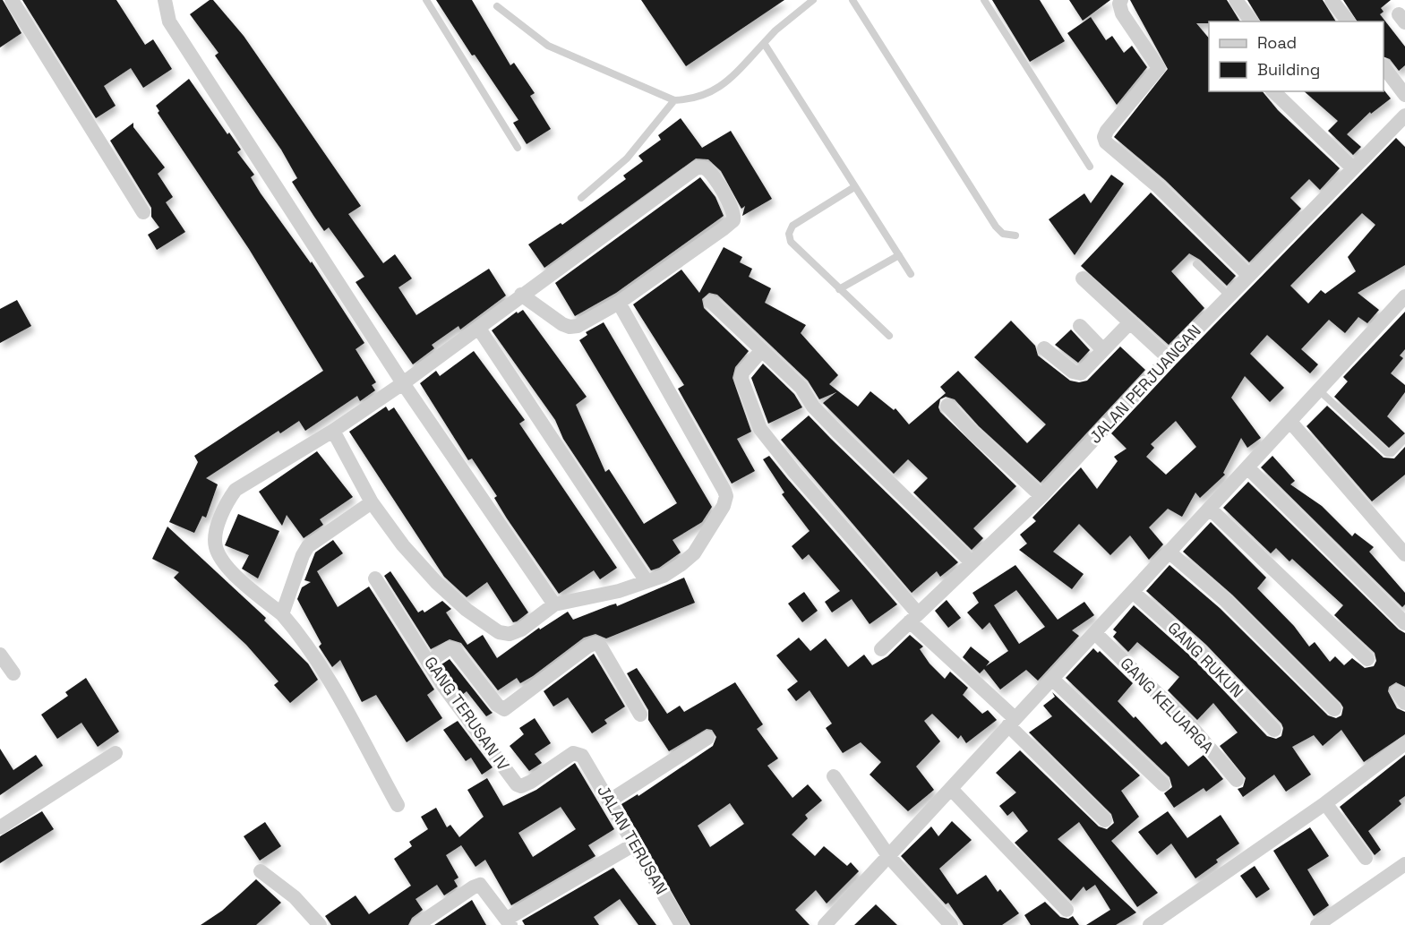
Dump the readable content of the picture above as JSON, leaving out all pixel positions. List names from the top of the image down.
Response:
{
  "streets": {
    "street": [
      "JALAN PERJUANGAN",
      "GANG RUKUN",
      "GANG KELUARGA",
      "GANG TERUSAN IV",
      "JALAN TERUSAN"
    ]
  },
  "crossings": [
    ["GANG TERUSAN IV", "JALAN TERUSAN"]
  ],
  "legend": ["Road", "Building"]
}
